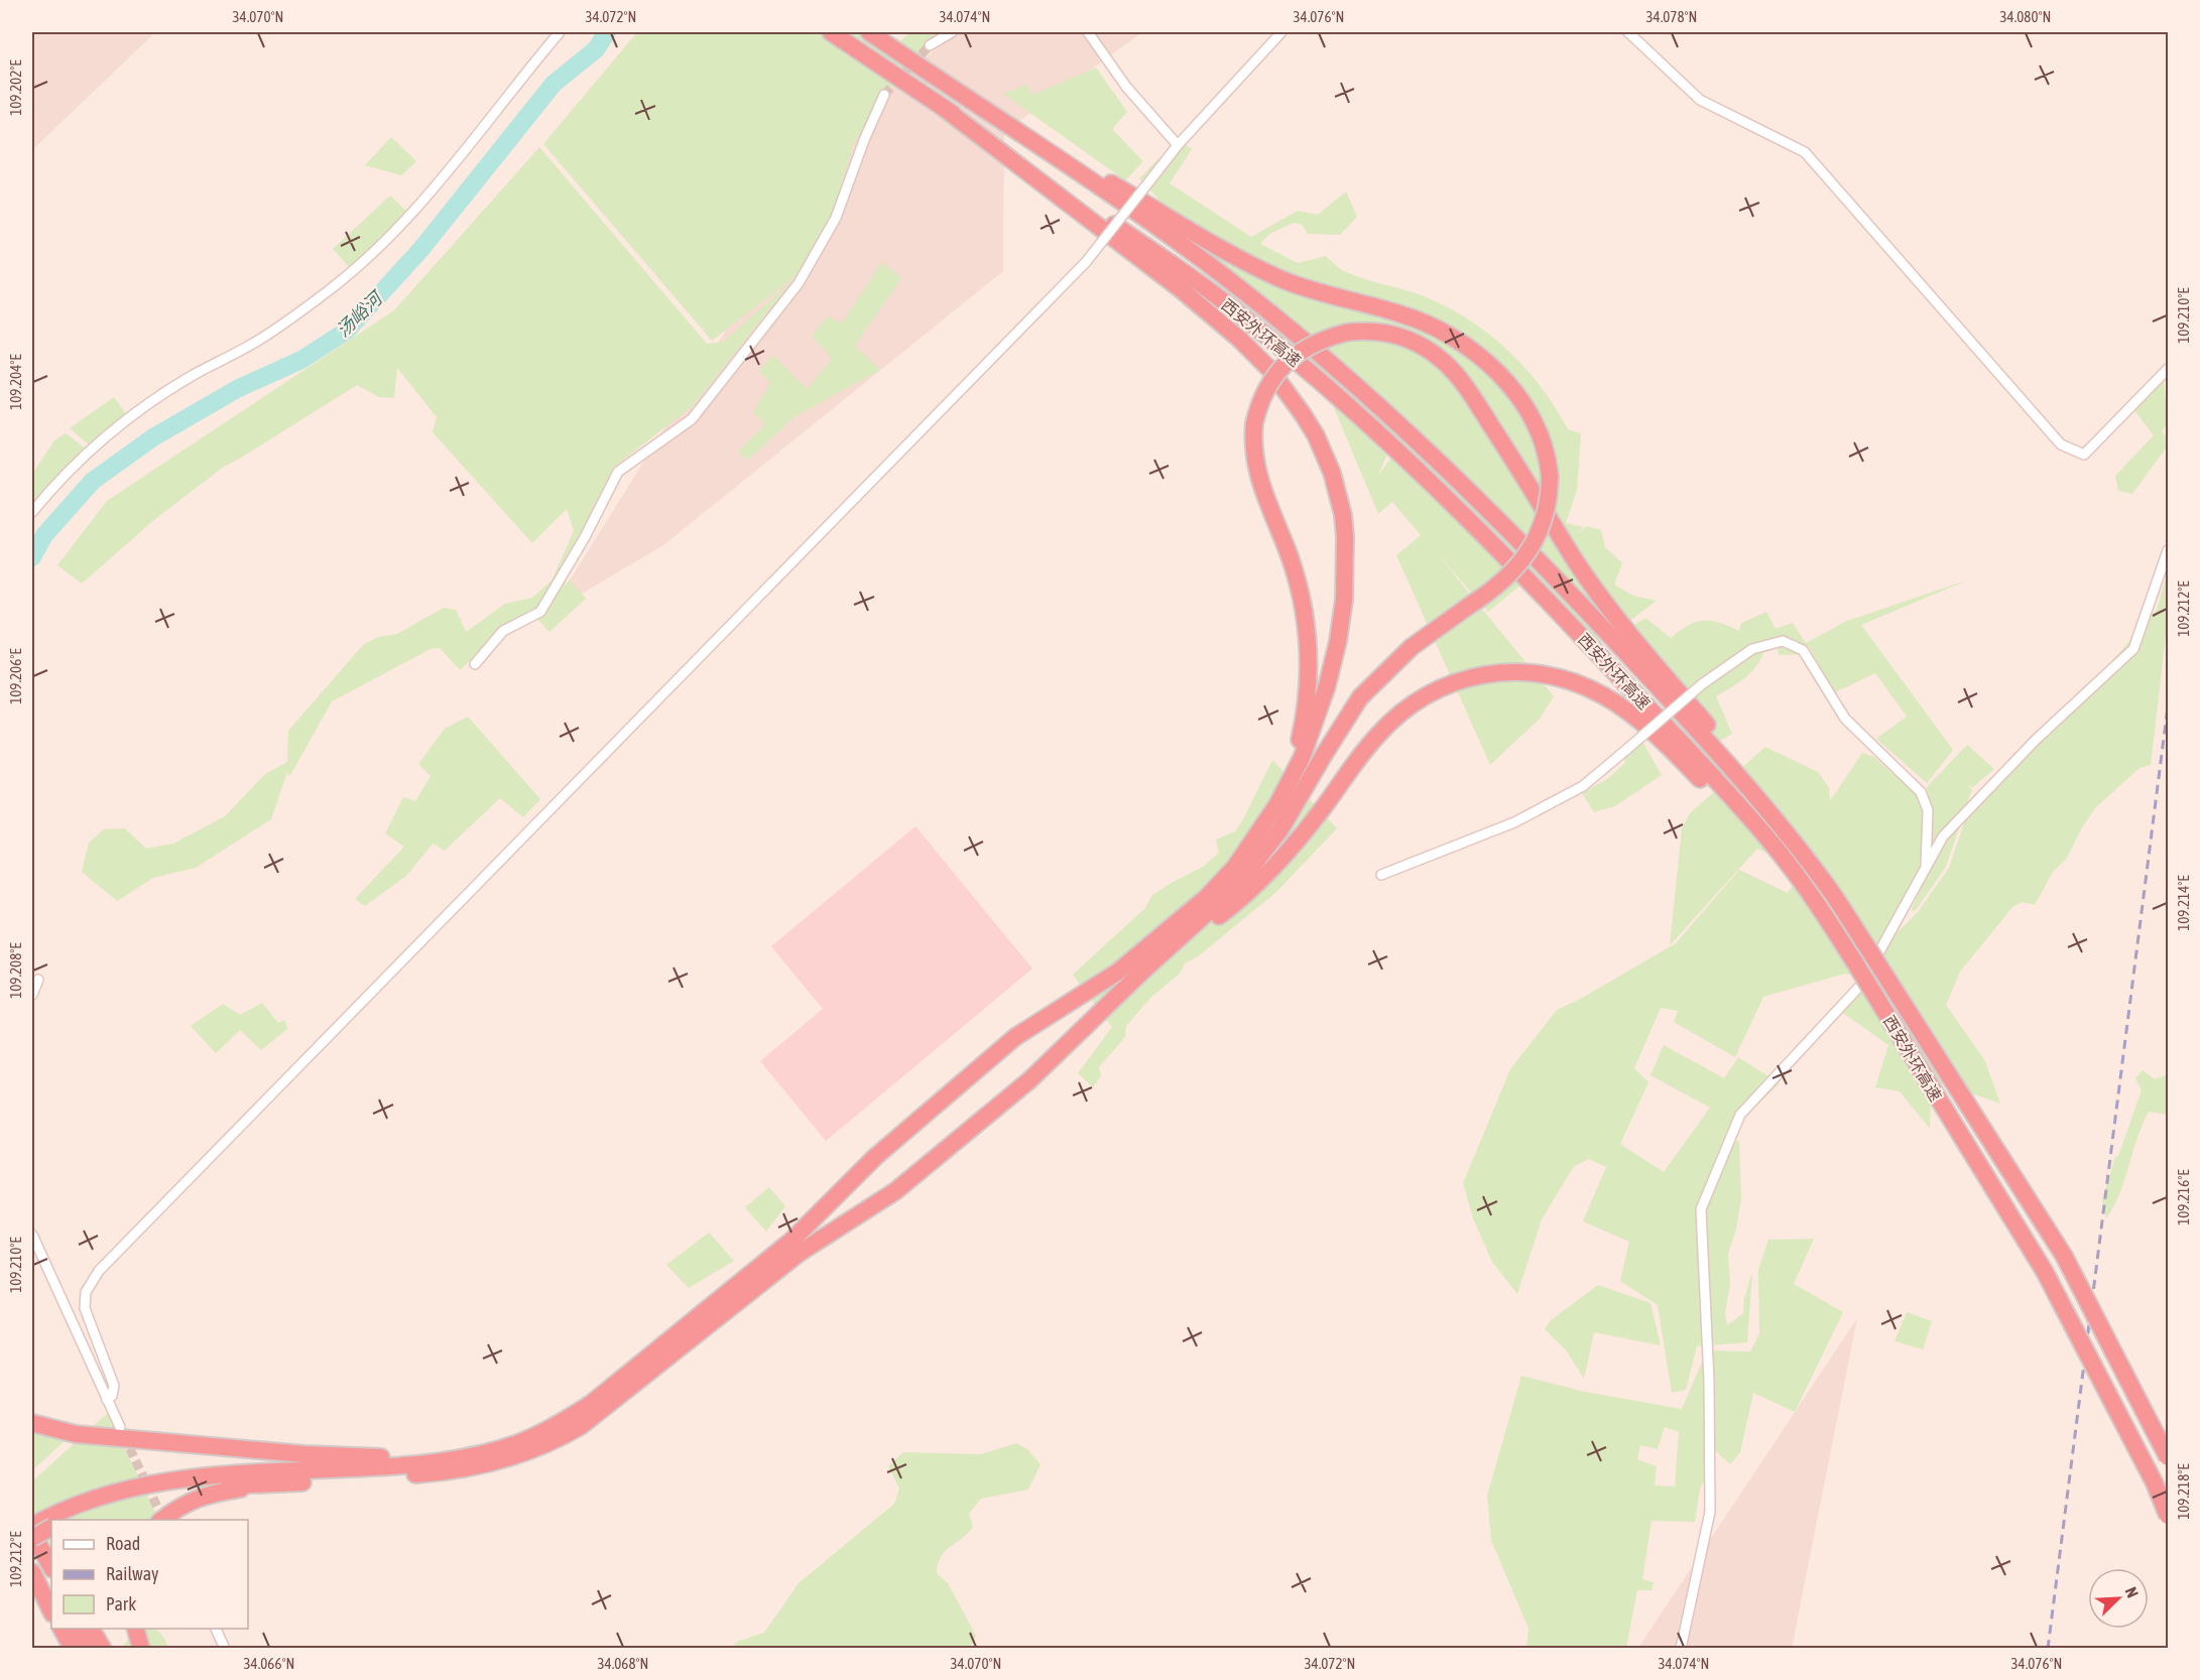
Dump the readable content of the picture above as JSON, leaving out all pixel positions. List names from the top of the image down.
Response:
{
  "streets": {
    "highway": ["西安外环高速"]
  },
  "water": ["汤峪河"],
  "legend": ["Road", "Railway", "Park"],
  "north": "top right",
  "coordinates": [
    "34.070°N",
    "34.072°N",
    "34.074°N",
    "34.076°N",
    "34.078°N",
    "34.080°N",
    "109.202°E",
    "109.210°E",
    "109.204°E",
    "109.212°E",
    "109.206°E",
    "109.214°E",
    "109.208°E",
    "109.216°E",
    "109.218°E",
    "34.066°N",
    "34.068°N"
  ]
}
